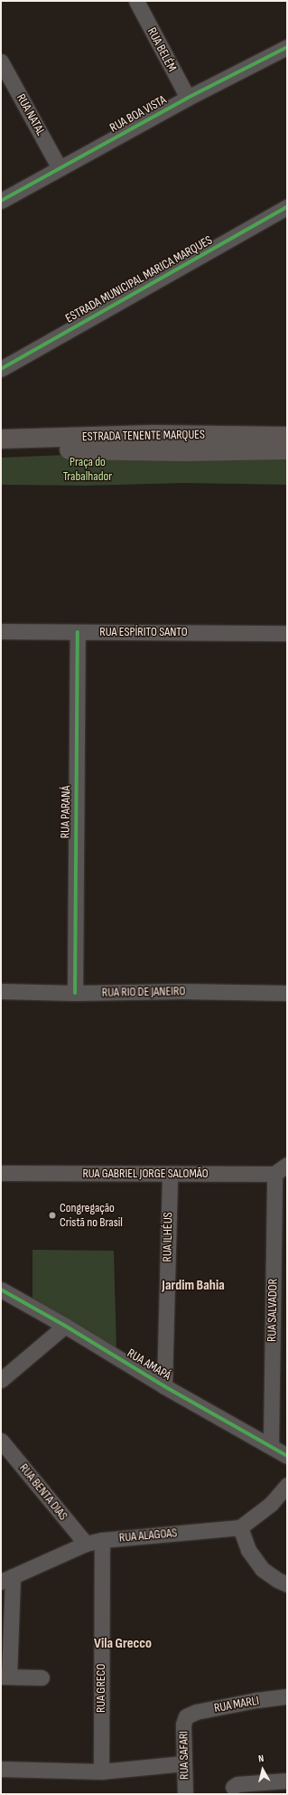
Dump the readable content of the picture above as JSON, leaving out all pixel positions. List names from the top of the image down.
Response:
{
  "streets": {
    "main road": ["ESTRADA TENENTE MARQUES"],
    "street": [
      "RUA BELÉM",
      "RUA BOA VISTA",
      "RUA NATAL",
      "ESTRADA MUNICIPAL MARICA MARQUES",
      "RUA ESPÍRITO SANTO",
      "RUA PARANÁ",
      "RUA RIO DE JANEIRO",
      "RUA GABRIEL JORGE SALOMÃO",
      "RUA ILHÉUS",
      "RUA SALVADOR",
      "RUA AMAPÁ",
      "RUA BENTA DIAS",
      "RUA ALAGOAS",
      "RUA GRECO",
      "RUA MARLI",
      "RUA SAFARI"
    ]
  },
  "crossings": [
    ["RUA BELÉM", "RUA BOA VISTA"],
    ["RUA BOA VISTA", "RUA NATAL"],
    ["RUA ESPÍRITO SANTO", "RUA PARANÁ"],
    ["RUA PARANÁ", "RUA RIO DE JANEIRO"],
    ["RUA GABRIEL JORGE SALOMÃO", "RUA ILHÉUS"],
    ["RUA GABRIEL JORGE SALOMÃO", "RUA SALVADOR"],
    ["RUA ILHÉUS", "RUA AMAPÁ"],
    ["RUA SALVADOR", "RUA AMAPÁ"],
    ["RUA BENTA DIAS", "RUA ALAGOAS"],
    ["RUA ALAGOAS", "RUA GRECO"],
    ["RUA MARLI", "RUA SAFARI"]
  ],
  "districts": ["Jardim Bahia", "Vila Grecco"],
  "parks": ["Praça do Trabalhador"],
  "places": ["Congregação Cristã no Brasil"],
  "north": "top"
}
